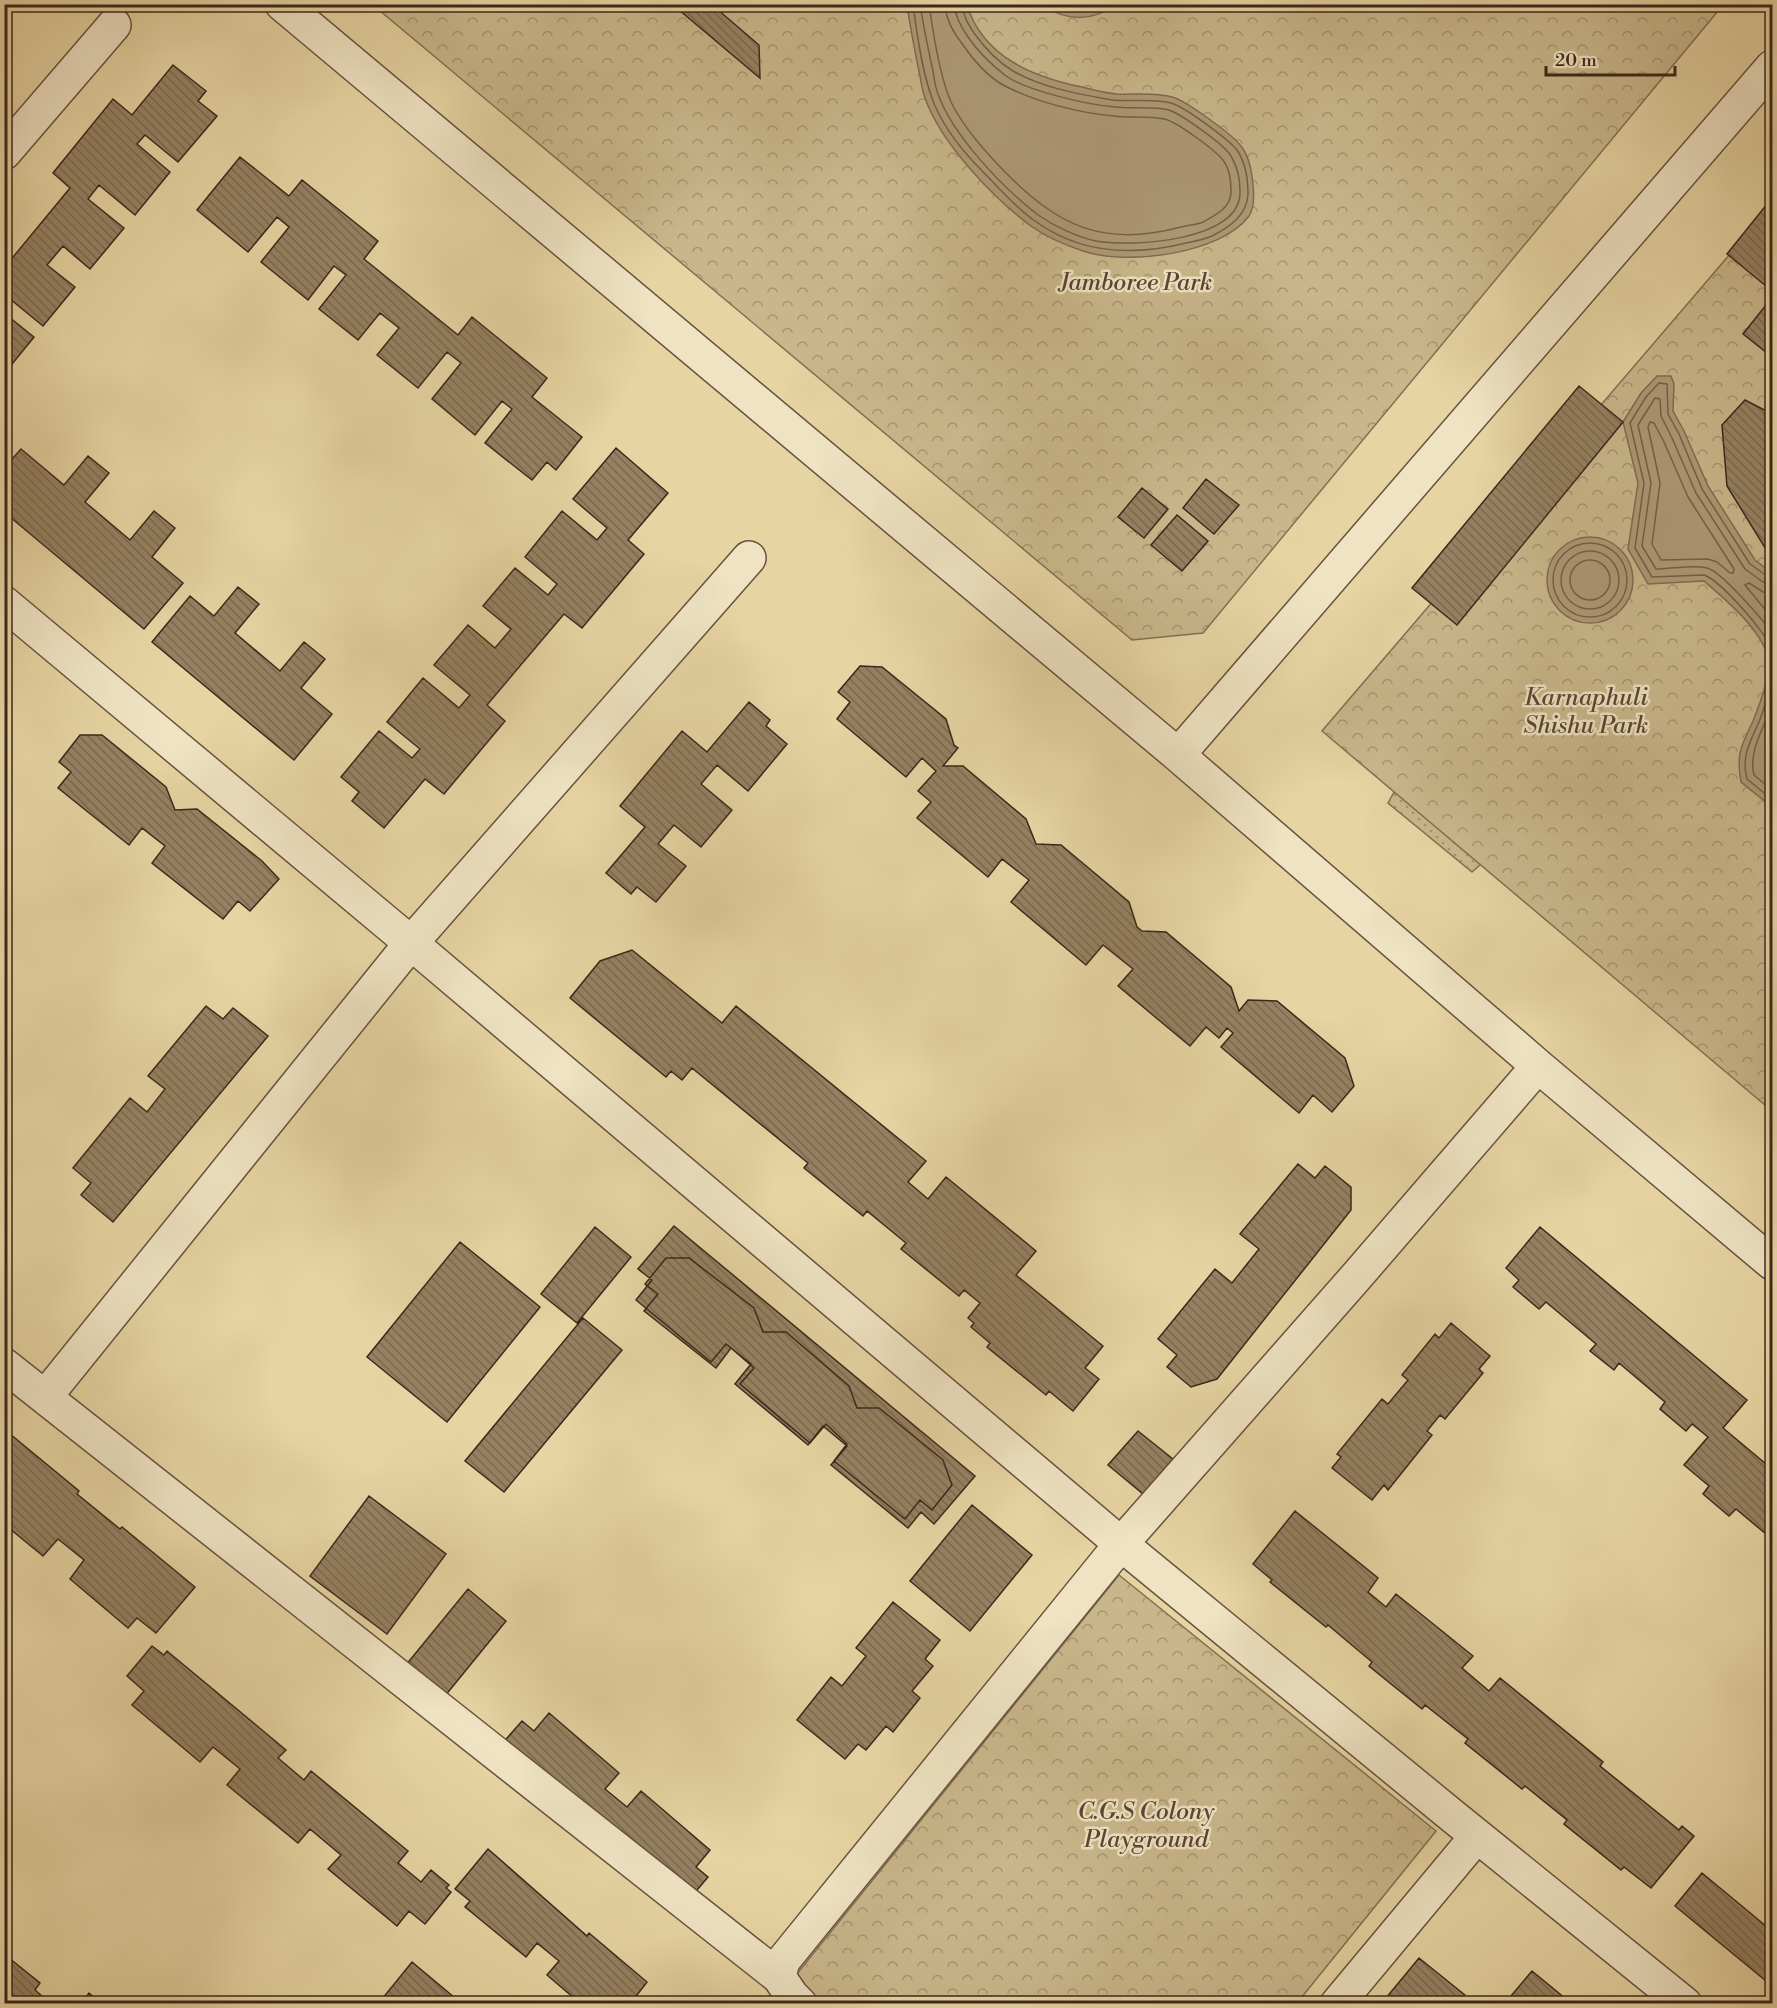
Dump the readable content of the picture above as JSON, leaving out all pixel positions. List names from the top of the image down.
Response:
{
  "parks": ["Jamboree Park", "Karnaphuli Shishu Park", "C.G.S Colony Playground"],
  "scale_bar": "20 m"
}
